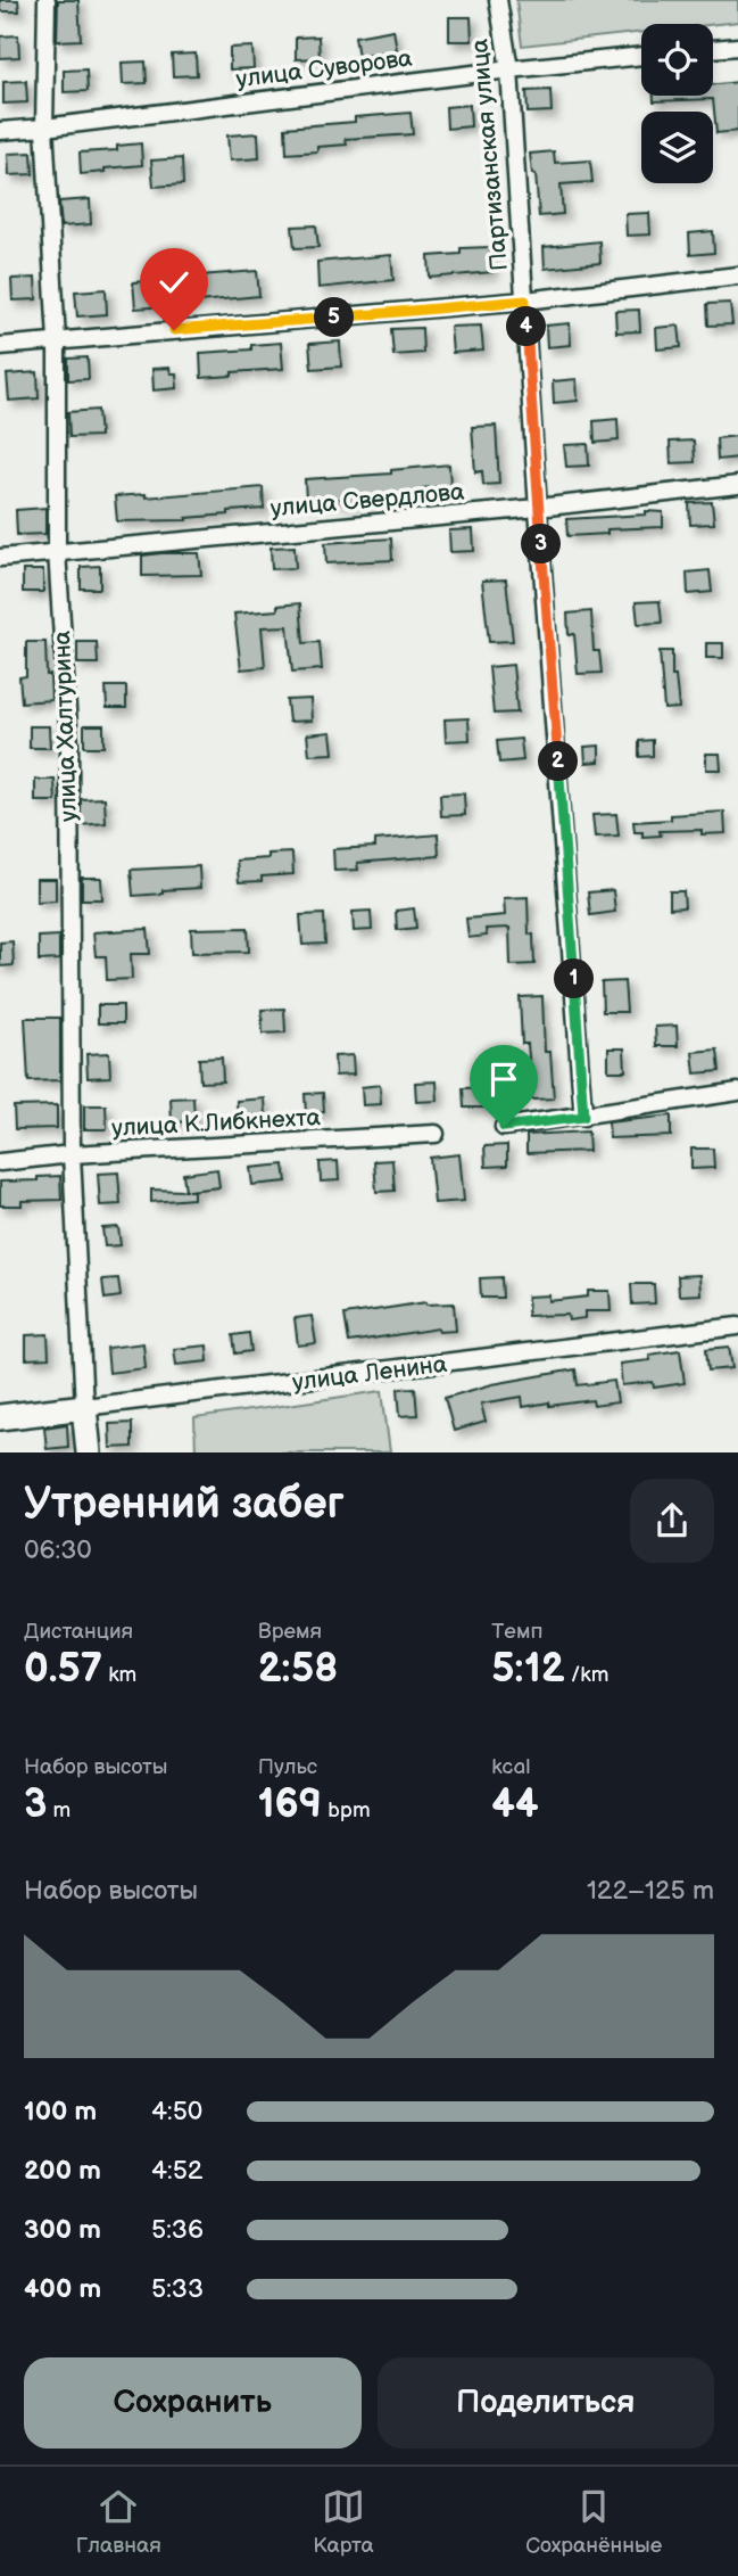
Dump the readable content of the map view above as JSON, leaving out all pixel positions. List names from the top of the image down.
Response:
{
  "streets": {
    "main road": ["улица Халтурина", "улица Ленина"],
    "street": [
      "улица Суворова",
      "Партизанская улица",
      "улица Свердлова",
      "улица К.Либкнехта"
    ]
  },
  "crossings": [
    ["улица Суворова", "Партизанская улица"],
    ["улица Суворова", "улица Халтурина"],
    ["Партизанская улица", "улица Свердлова"],
    ["улица Свердлова", "улица Халтурина"],
    ["улица Халтурина", "улица К.Либкнехта"],
    ["улица Халтурина", "улица Ленина"]
  ],
  "page": {
    "pins": [
      "5",
      "4",
      "3",
      "2",
      "1"
    ],
    "heading": ["Утренний забег", "06:30"],
    "stats": [
      ["Дистанция", "0.57 km"],
      ["Время", "2:58"],
      ["Темп", "5:12 /km"],
      ["Набор высоты", "3 m"],
      ["Пульс", "169 bpm"],
      ["kcal", "44"]
    ],
    "chart": ["Набор высоты", "122–125 m"],
    "list": [
      {
        "name": "100 m",
        "note": "4:50"
      },
      {
        "name": "200 m",
        "note": "4:52"
      },
      {
        "name": "300 m",
        "note": "5:36"
      },
      {
        "name": "400 m",
        "note": "5:33"
      }
    ],
    "buttons": ["Сохранить", "Поделиться"],
    "tabs": ["Главная", "Карта", "Сохранённые"]
  }
}
